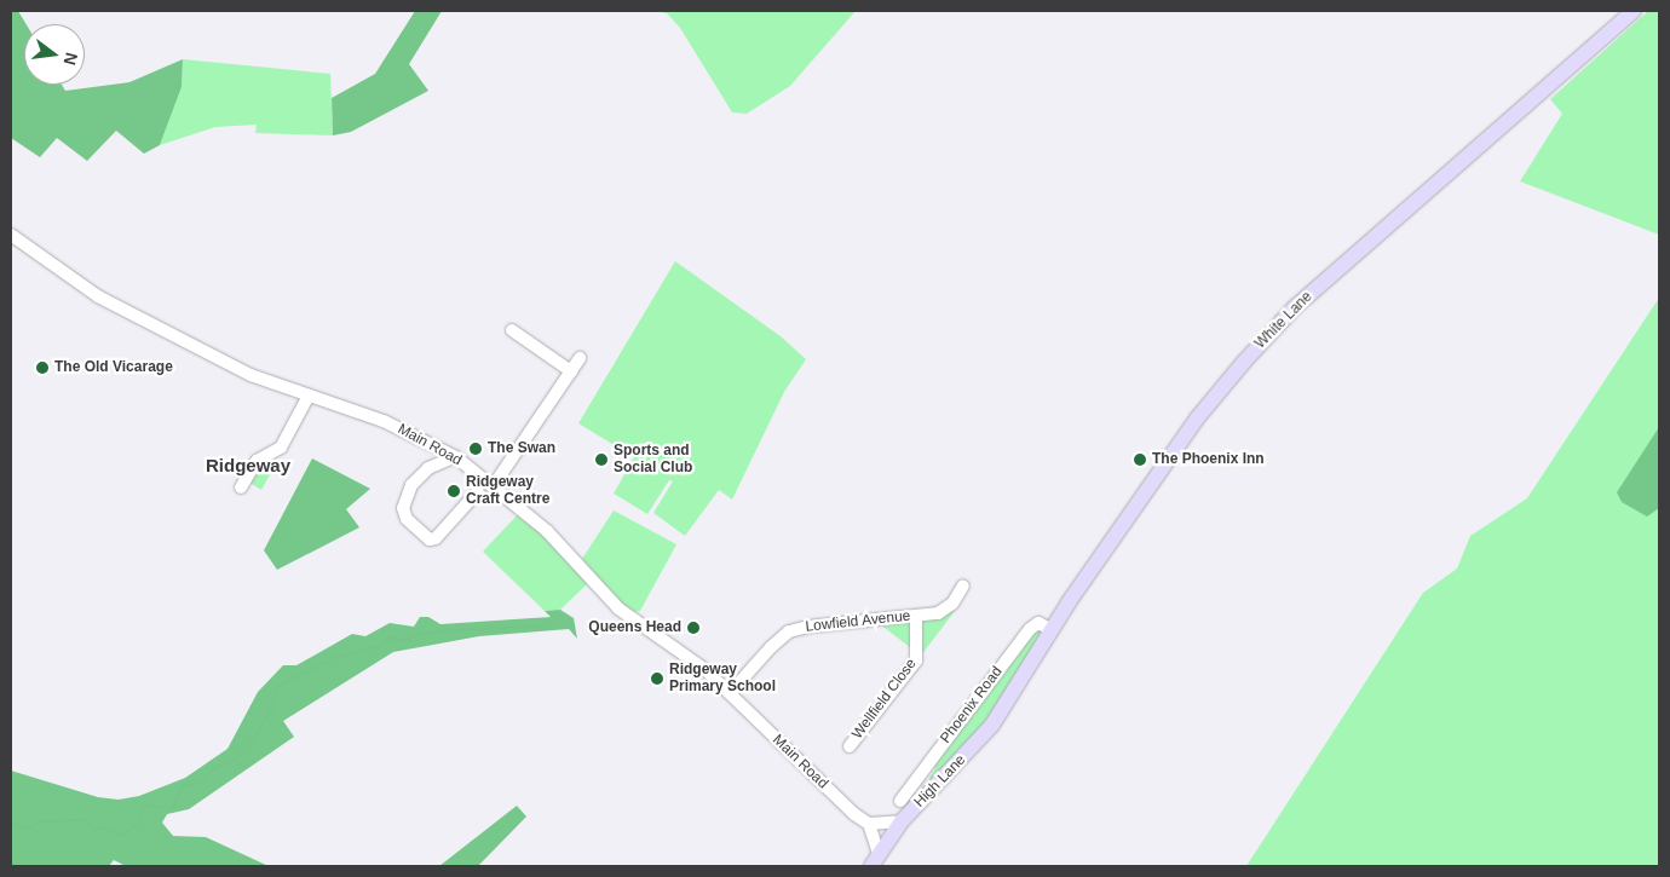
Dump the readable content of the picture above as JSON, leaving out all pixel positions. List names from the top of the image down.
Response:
{
  "streets": {
    "main road": ["White Lane", "High Lane"],
    "street": [
      "Main Road",
      "Lowfield Avenue",
      "Wellfield Close",
      "Phoenix Road"
    ]
  },
  "crossings": [
    ["White Lane", "Phoenix Road"],
    ["White Lane", "High Lane"],
    ["Main Road", "Lowfield Avenue"],
    ["Lowfield Avenue", "Wellfield Close"]
  ],
  "districts": ["Ridgeway"],
  "places": [
    "The Old Vicarage",
    "The Swan",
    "Sports and Social Club",
    "The Phoenix Inn",
    "Ridgeway Craft Centre",
    "Queens Head",
    "Ridgeway Primary School"
  ],
  "north": "right"
}
